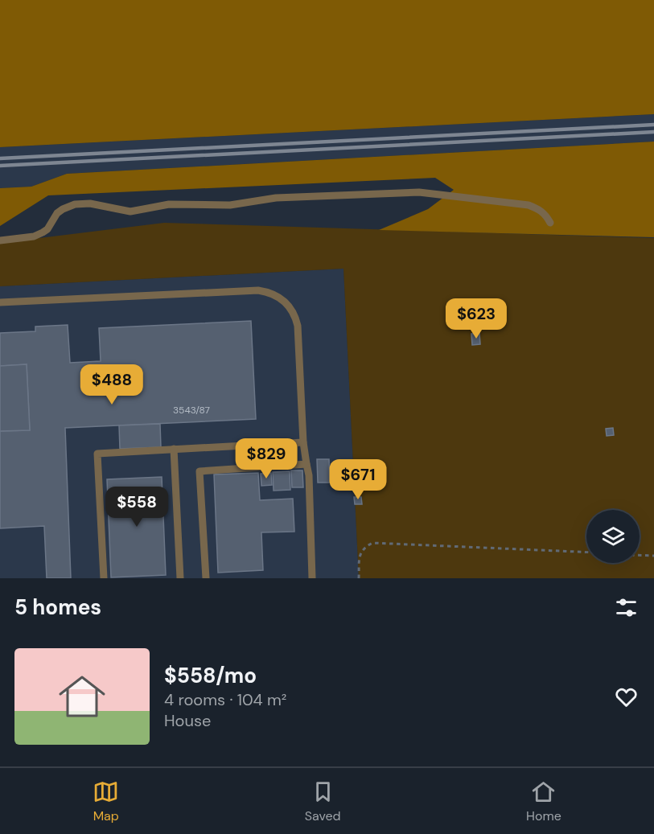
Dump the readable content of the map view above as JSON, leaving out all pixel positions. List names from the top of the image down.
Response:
{
  "house_numbers": ["3543/87"],
  "page": {
    "price": [
      "$623",
      "$488",
      "$829",
      "$671",
      "$558"
    ],
    "heading": "5 homes",
    "list": [
      {
        "name": "$558/mo",
        "note": "4 rooms · 104 m² · House"
      }
    ],
    "tabs": ["Map", "Saved", "Home"]
  }
}
